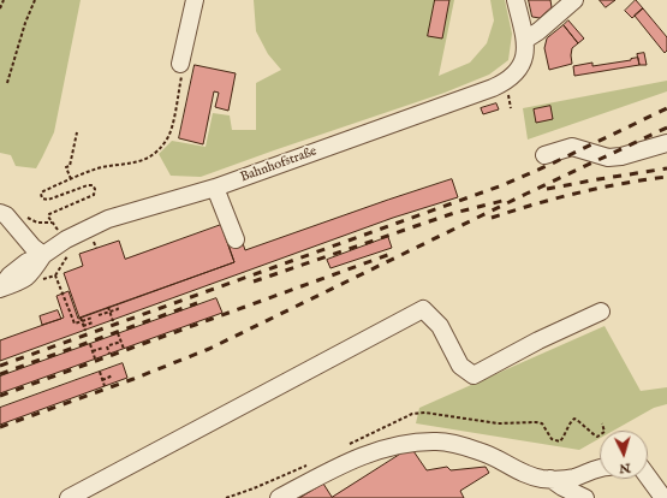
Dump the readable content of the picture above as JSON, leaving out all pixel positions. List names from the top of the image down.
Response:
{
  "streets": {
    "street": ["Bahnhofstraße"]
  },
  "north": "bottom"
}
